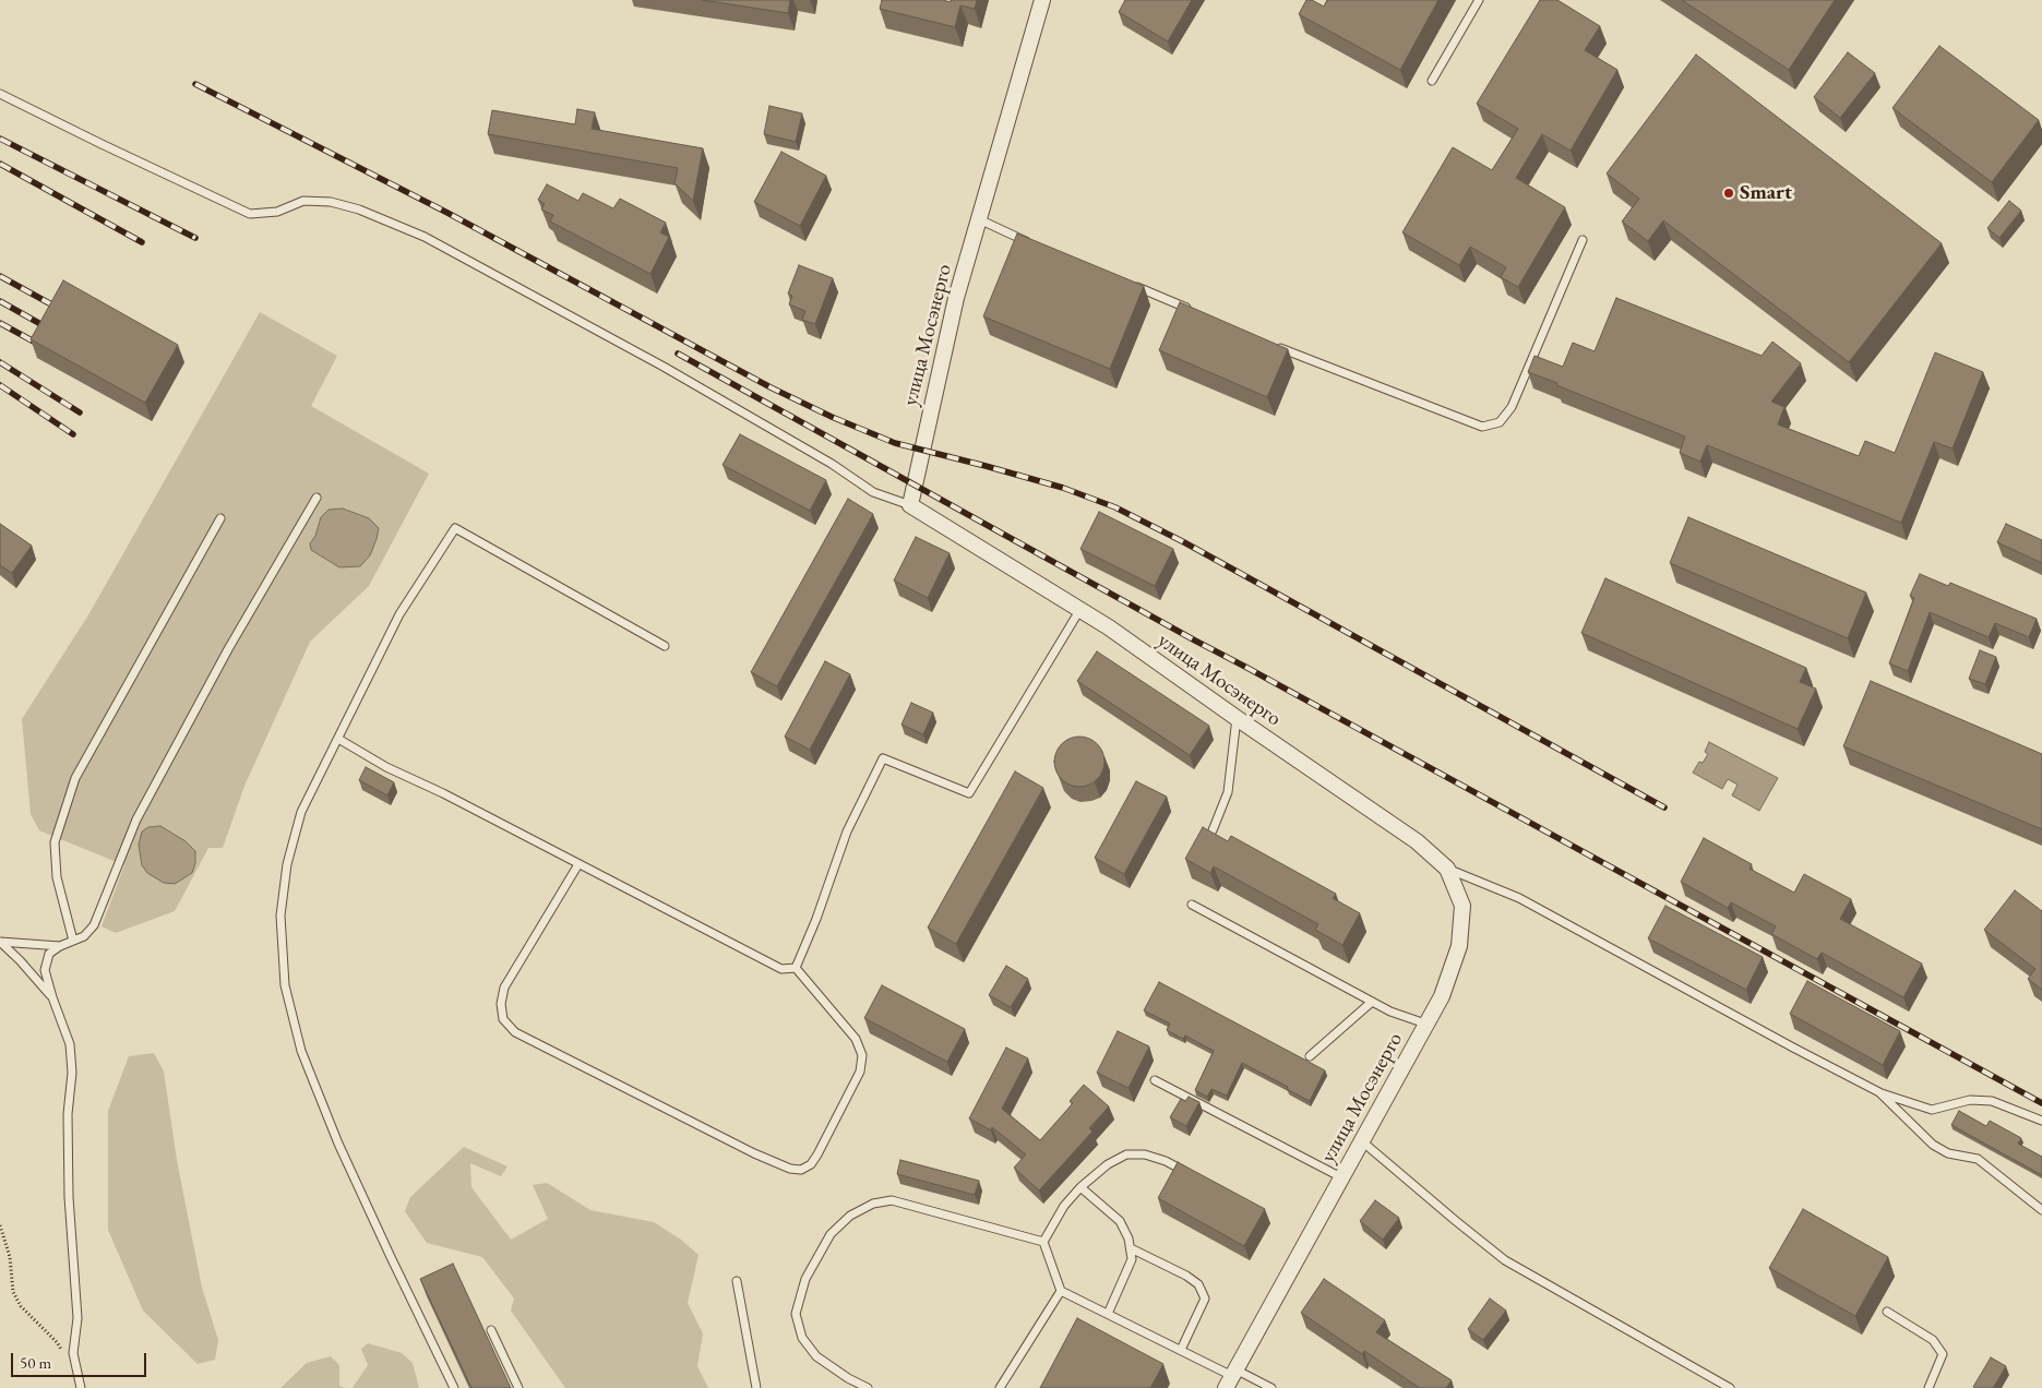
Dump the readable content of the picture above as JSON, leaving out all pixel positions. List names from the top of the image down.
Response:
{
  "streets": {
    "street": ["улица Мосэнерго"]
  },
  "places": ["Smart"],
  "scale_bar": "50 m"
}
